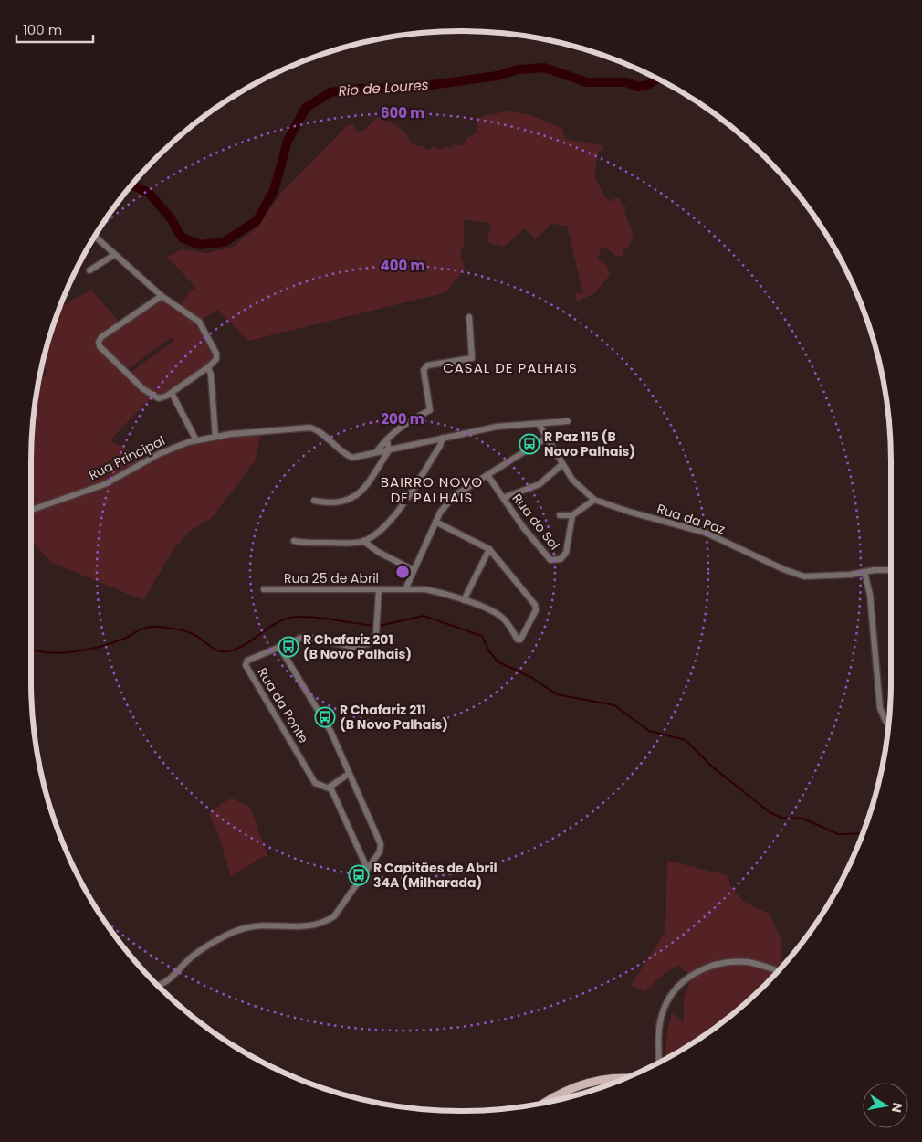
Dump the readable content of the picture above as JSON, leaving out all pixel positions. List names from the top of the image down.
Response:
{
  "streets": {
    "street": [
      "Rua Principal",
      "Rua da Paz",
      "Rua do Sol",
      "Rua 25 de Abril",
      "Rua da Ponte"
    ]
  },
  "crossings": [
    ["Rua Principal", "Rua da Paz"],
    ["Rua 25 de Abril", "Rua da Ponte"]
  ],
  "districts": ["CASAL DE PALHAIS", "BAIRRO NOVO DE PALHAIS"],
  "water": ["Rio de Loures"],
  "places": {
    "bus stop": [
      "R Paz 115 (B Novo Palhais)",
      "R Chafariz 201 (B Novo Palhais)",
      "R Chafariz 211 (B Novo Palhais)",
      "R Capitães de Abril 34A (Milharada)"
    ]
  },
  "scale_bar": "100 m",
  "north": "right",
  "rings": ["600 m", "400 m", "200 m"]
}
